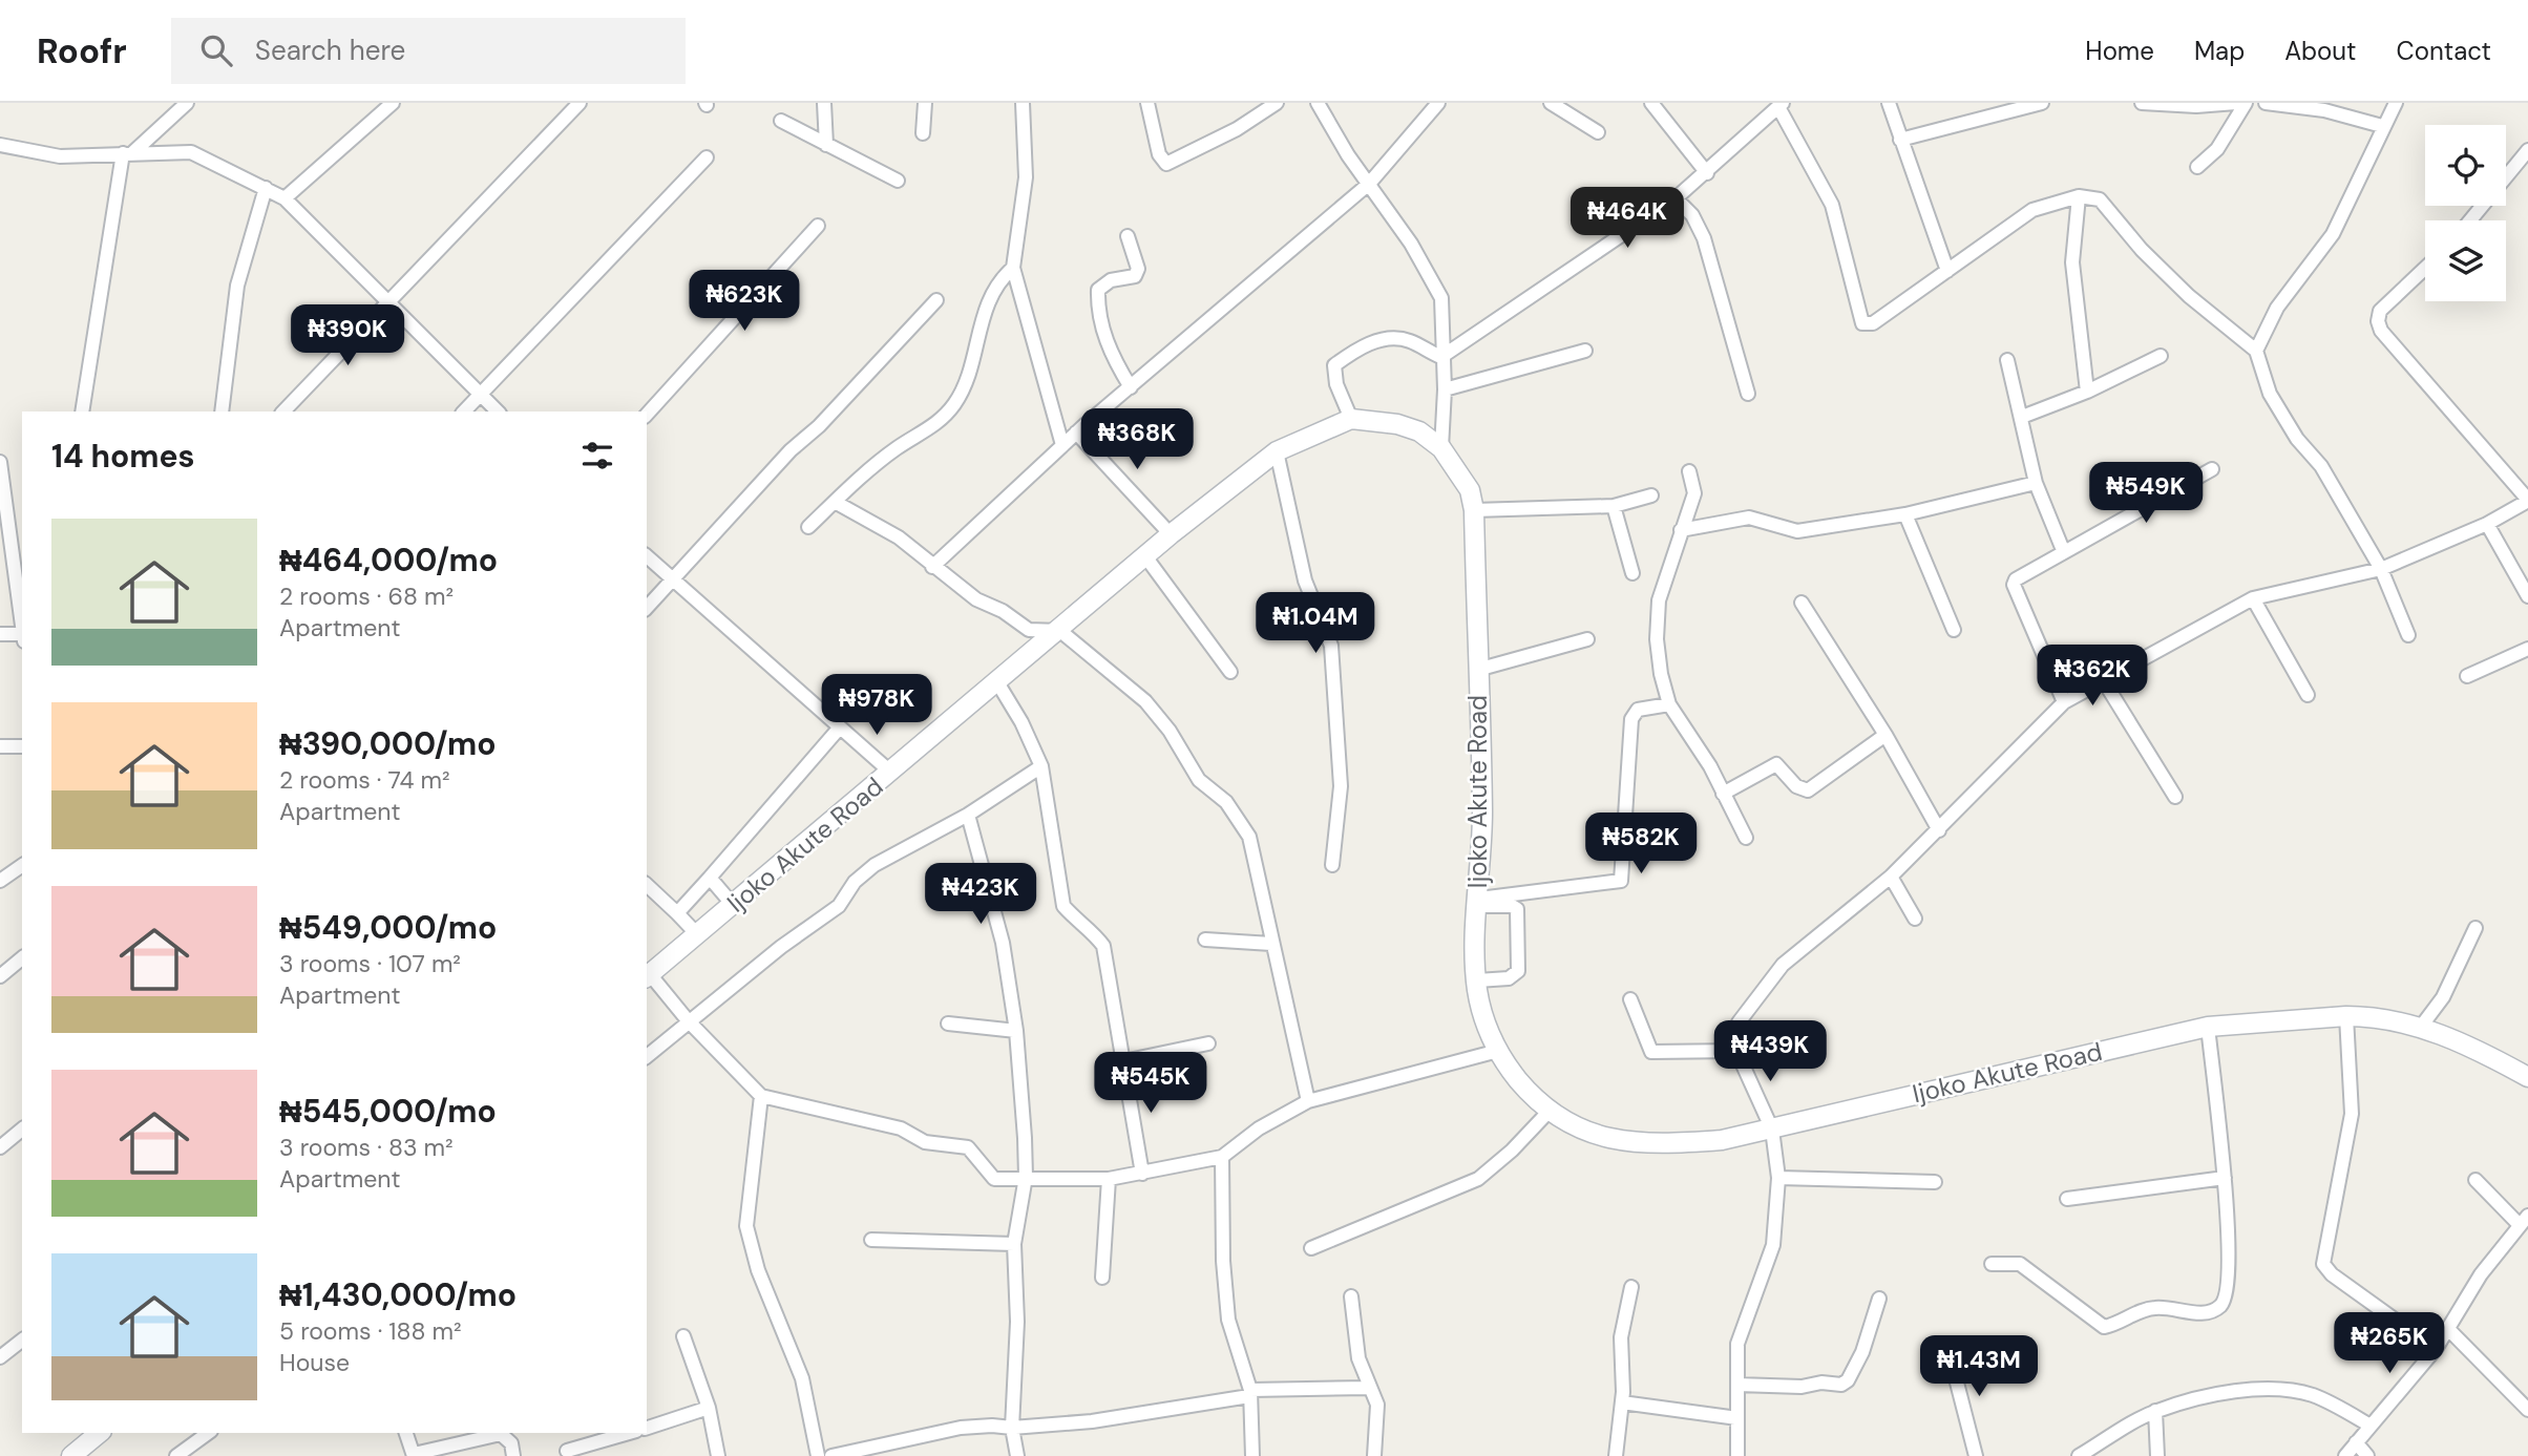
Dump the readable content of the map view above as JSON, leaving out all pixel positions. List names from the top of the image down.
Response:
{
  "streets": {
    "main road": ["Ijoko Akute Road"]
  },
  "page": {
    "header": "Roofr",
    "search": "Search here",
    "nav": [
      "Home",
      "Map",
      "About",
      "Contact"
    ],
    "price": [
      "₦464K",
      "₦623K",
      "₦390K",
      "₦368K",
      "₦549K",
      "₦1.04M",
      "₦362K",
      "₦978K",
      "₦582K",
      "₦423K",
      "₦439K",
      "₦545K",
      "₦265K",
      "₦1.43M"
    ],
    "heading": "14 homes",
    "list": [
      {
        "name": "₦464,000/mo",
        "note": "2 rooms · 68 m² · Apartment"
      },
      {
        "name": "₦390,000/mo",
        "note": "2 rooms · 74 m² · Apartment"
      },
      {
        "name": "₦549,000/mo",
        "note": "3 rooms · 107 m² · Apartment"
      },
      {
        "name": "₦545,000/mo",
        "note": "3 rooms · 83 m² · Apartment"
      },
      {
        "name": "₦1,430,000/mo",
        "note": "5 rooms · 188 m² · House"
      }
    ]
  }
}
